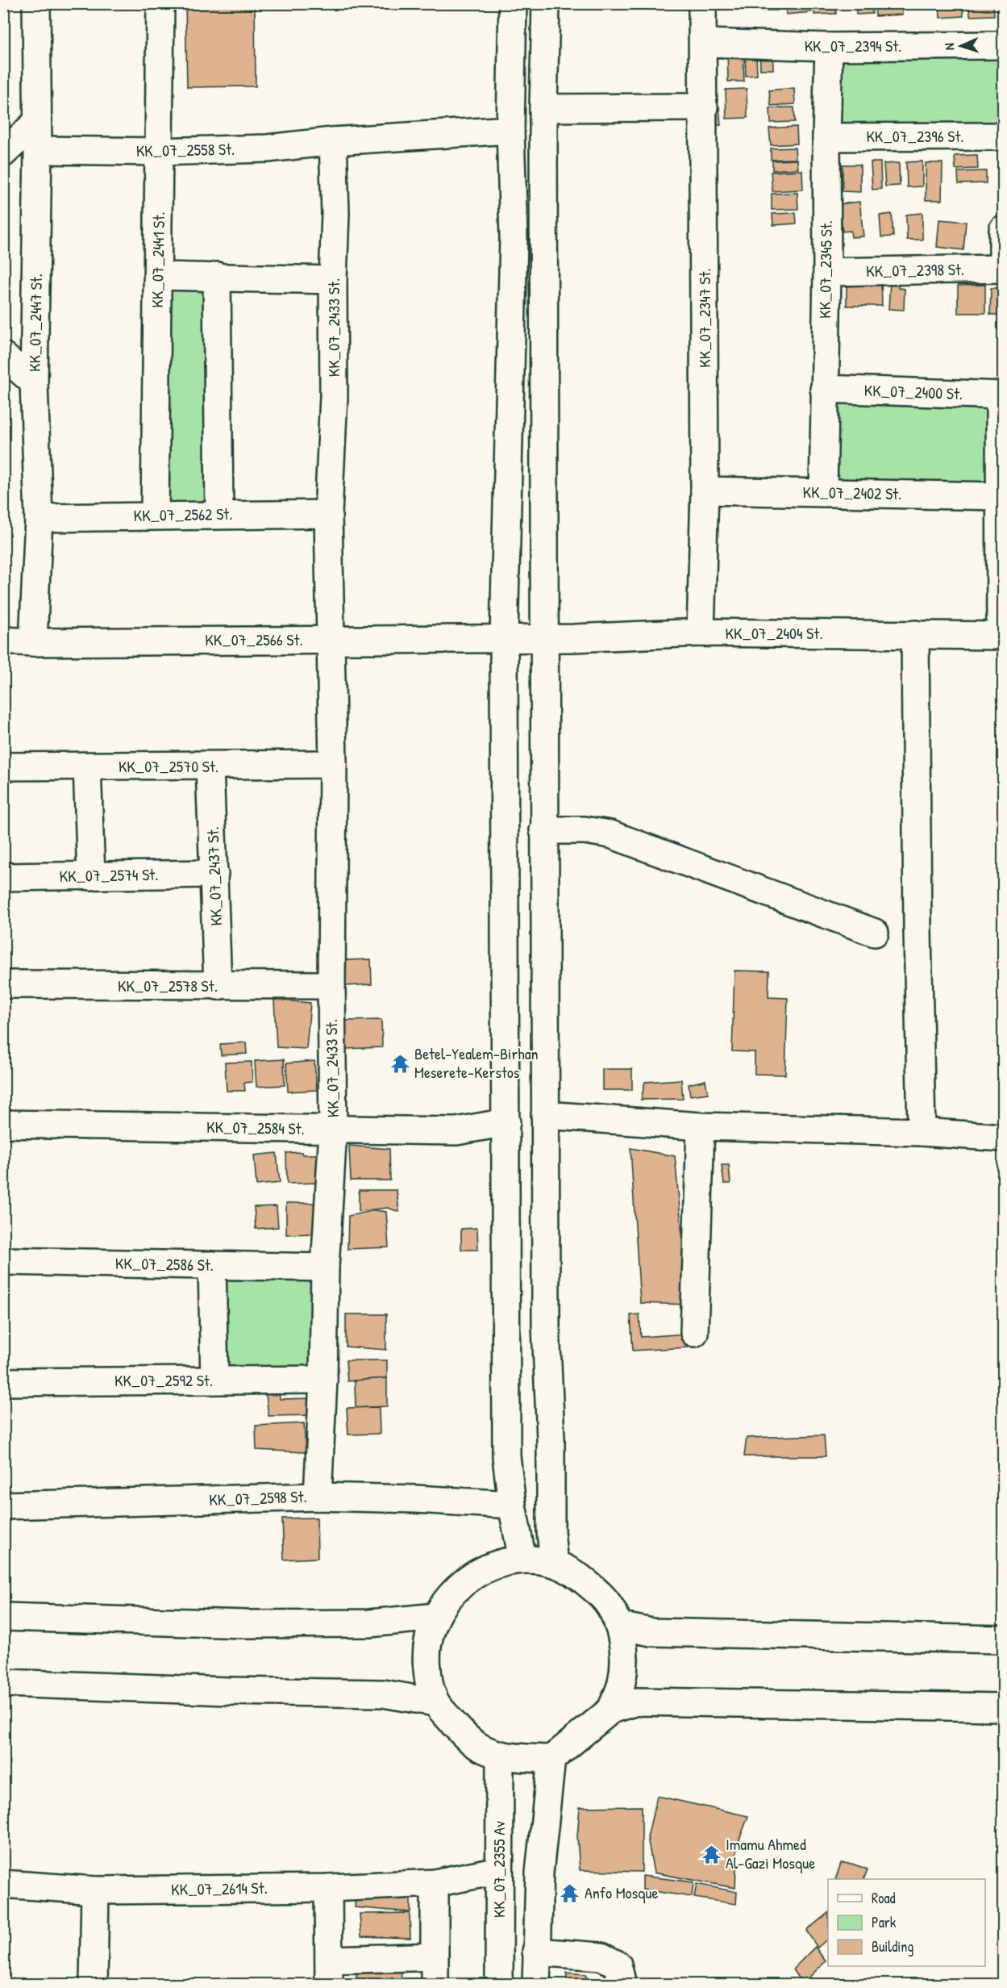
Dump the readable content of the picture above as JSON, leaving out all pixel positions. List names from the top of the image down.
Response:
{
  "streets": {
    "main road": [
      "KK_07_2394 St.",
      "KK_07_2396 St.",
      "KK_07_2558 St.",
      "KK_07_2441 St.",
      "KK_07_2345 St.",
      "KK_07_2398 St.",
      "KK_07_2347 St.",
      "KK_07_2447 St.",
      "KK_07_2433 St.",
      "KK_07_2400 St.",
      "KK_07_2402 St.",
      "KK_07_2562 St.",
      "KK_07_2404 St.",
      "KK_07_2566 St.",
      "KK_07_2570 St.",
      "KK_07_2574 St.",
      "KK_07_2437 St.",
      "KK_07_2578 St.",
      "KK_07_2584 St.",
      "KK_07_2586 St.",
      "KK_07_2592 St.",
      "KK_07_2598 St.",
      "KK_07_2355 Av",
      "KK_07_2614 St."
    ]
  },
  "crossings": [
    ["KK_07_2394 St.", "KK_07_2345 St."],
    ["KK_07_2394 St.", "KK_07_2347 St."],
    ["KK_07_2396 St.", "KK_07_2345 St."],
    ["KK_07_2558 St.", "KK_07_2441 St."],
    ["KK_07_2558 St.", "KK_07_2447 St."],
    ["KK_07_2558 St.", "KK_07_2433 St."],
    ["KK_07_2441 St.", "KK_07_2562 St."],
    ["KK_07_2345 St.", "KK_07_2398 St."],
    ["KK_07_2345 St.", "KK_07_2400 St."],
    ["KK_07_2345 St.", "KK_07_2402 St."],
    ["KK_07_2347 St.", "KK_07_2402 St."],
    ["KK_07_2347 St.", "KK_07_2404 St."],
    ["KK_07_2447 St.", "KK_07_2562 St."],
    ["KK_07_2447 St.", "KK_07_2566 St."],
    ["KK_07_2433 St.", "KK_07_2562 St."],
    ["KK_07_2433 St.", "KK_07_2566 St."],
    ["KK_07_2433 St.", "KK_07_2570 St."],
    ["KK_07_2433 St.", "KK_07_2578 St."],
    ["KK_07_2433 St.", "KK_07_2584 St."],
    ["KK_07_2433 St.", "KK_07_2586 St."],
    ["KK_07_2433 St.", "KK_07_2592 St."],
    ["KK_07_2433 St.", "KK_07_2598 St."],
    ["KK_07_2404 St.", "KK_07_2566 St."],
    ["KK_07_2570 St.", "KK_07_2437 St."],
    ["KK_07_2574 St.", "KK_07_2437 St."],
    ["KK_07_2437 St.", "KK_07_2578 St."],
    ["KK_07_2355 Av", "KK_07_2614 St."]
  ],
  "places": {
    "temple": ["Betel-Yealem-Birhan Meserete-Kerstos", "Imamu Ahmed Al-Gazi Mosque", "Anfo Mosque"]
  },
  "legend": ["Road", "Park", "Building"],
  "north": "left"
}
